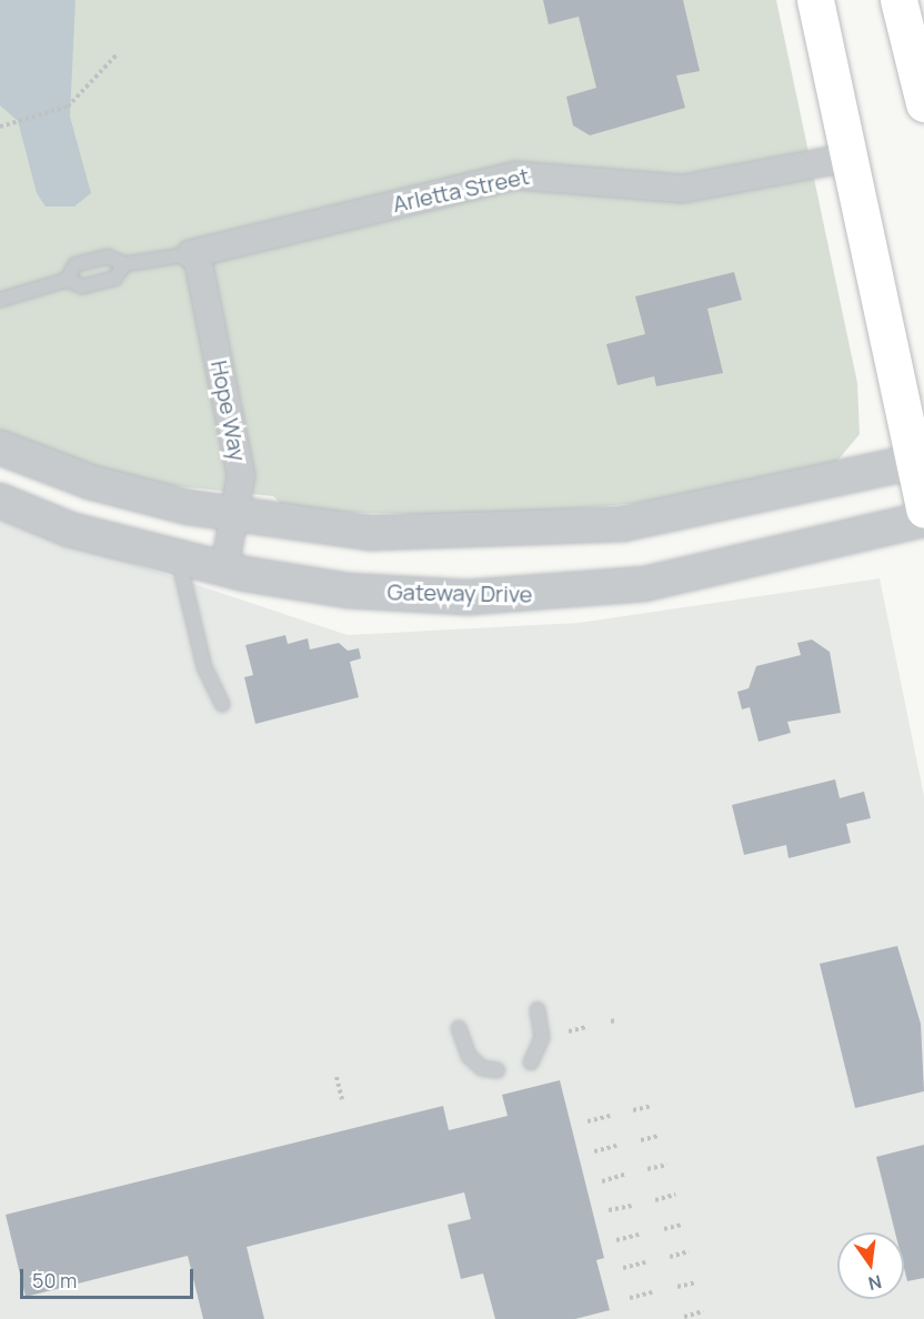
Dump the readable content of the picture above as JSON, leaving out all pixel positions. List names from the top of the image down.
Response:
{
  "streets": {
    "street": ["Arletta Street", "Hope Way", "Gateway Drive"]
  },
  "crossings": [
    ["Arletta Street", "Hope Way"],
    ["Hope Way", "Gateway Drive"]
  ],
  "scale_bar": "50 m",
  "north": "bottom"
}
